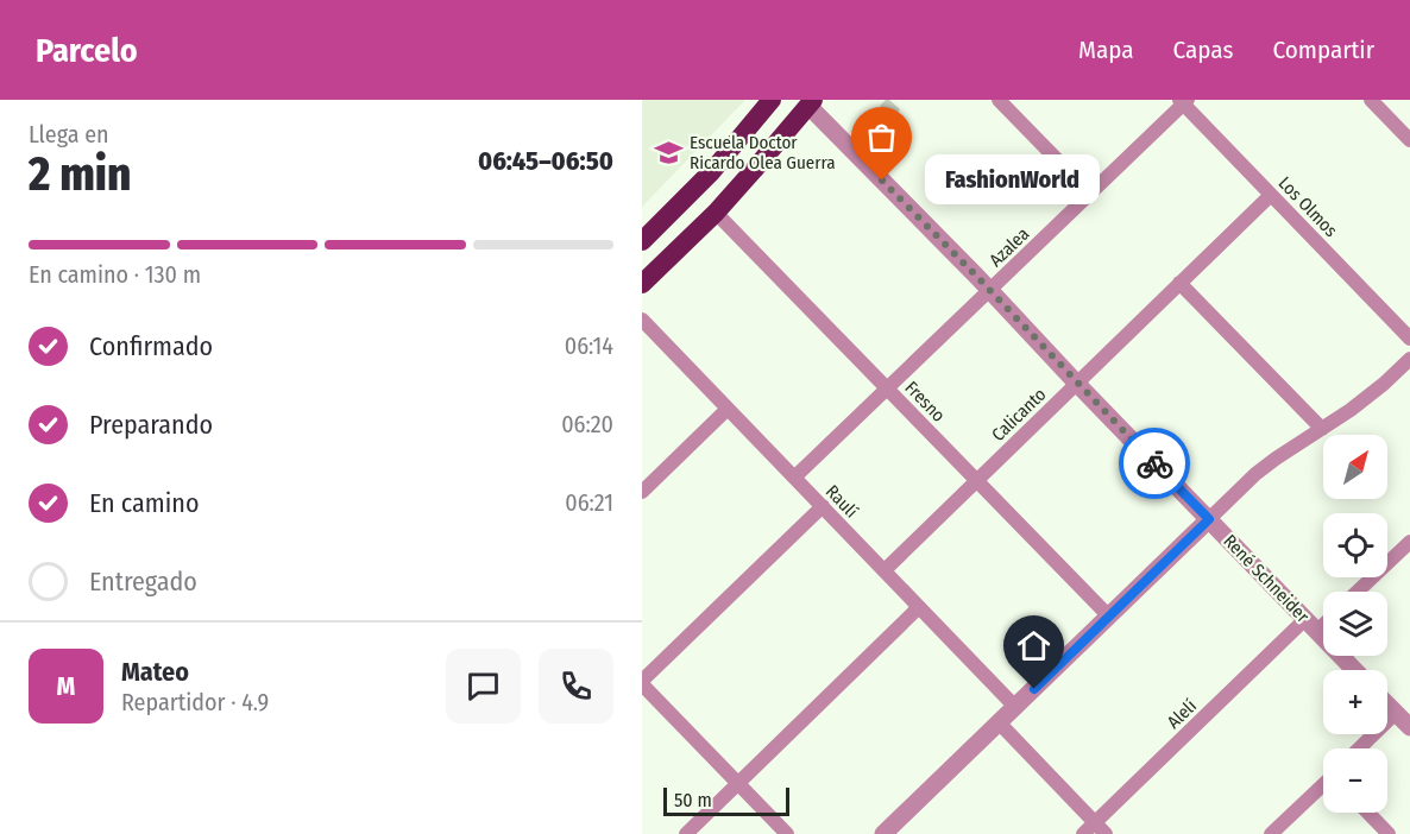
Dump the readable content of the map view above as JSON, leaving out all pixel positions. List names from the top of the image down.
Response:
{
  "streets": {
    "street": [
      "Los Olmos",
      "Azalea",
      "Fresno",
      "Calicanto",
      "Raulí",
      "René Schneider",
      "Alelí"
    ]
  },
  "crossings": [
    ["Los Olmos", "Azalea"],
    ["Los Olmos", "Calicanto"],
    ["Azalea", "Fresno"],
    ["Azalea", "Raulí"],
    ["Azalea", "René Schneider"],
    ["Fresno", "Calicanto"],
    ["Calicanto", "Raulí"],
    ["Calicanto", "René Schneider"],
    ["René Schneider", "Alelí"]
  ],
  "places": {
    "school or university": ["Escuela Doctor Ricardo Olea Guerra"],
    "other": ["FashionWorld"]
  },
  "scale_bar": "50 m",
  "north": "top right",
  "page": {
    "header": "Parcelo",
    "nav": ["Mapa", "Capas", "Compartir"],
    "heading": ["2 min", "Llega en", "06:45–06:50"],
    "panel": ["Mateo", "Repartidor · 4.9"],
    "bubble": "FashionWorld",
    "bar": "En camino · 130 m",
    "list": [
      ["Confirmado", "06:14"],
      ["Preparando", "06:20"],
      ["En camino", "06:21"],
      "Entregado"
    ],
    "map_buttons": ["+", "−"],
    "round": "M",
    "scale": "50 m"
  }
}
